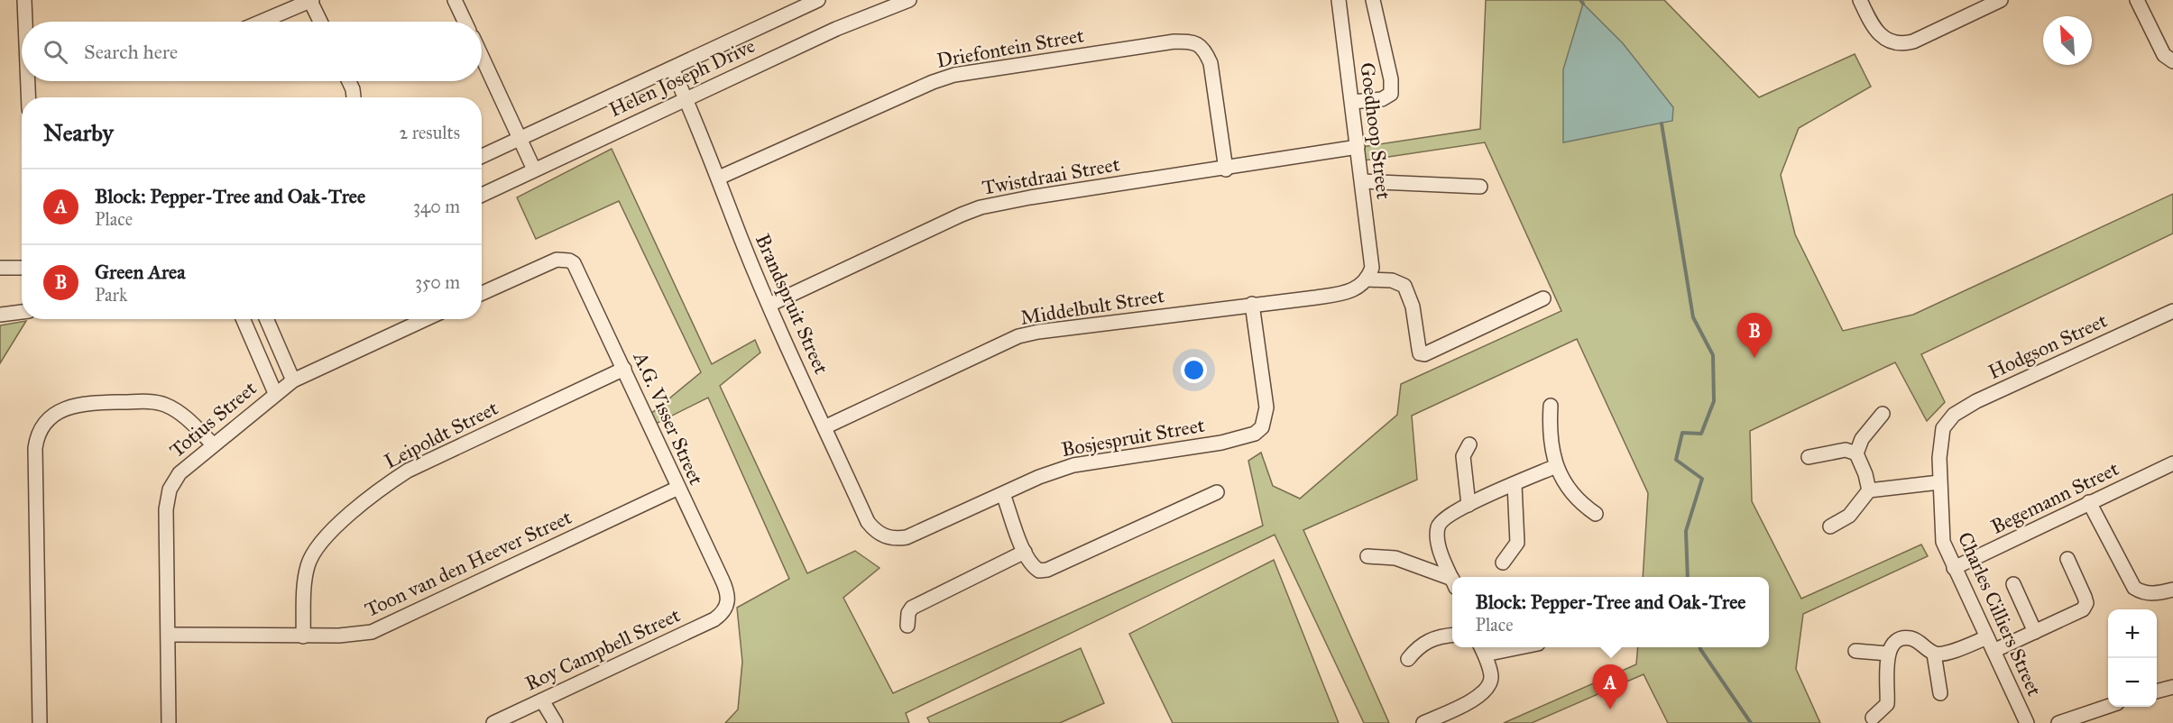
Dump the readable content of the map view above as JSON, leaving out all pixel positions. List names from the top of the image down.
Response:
{
  "streets": {
    "street": [
      "Driefontein Street",
      "Helen Joseph Drive",
      "Goedhoop Street",
      "Twistdraai Street",
      "Brandspruit Street",
      "Middelbult Street",
      "Hodgson Street",
      "A.G. Visser Street",
      "Totius Street",
      "Leipoldt Street",
      "Bosjespruit Street",
      "Begemann Street",
      "Toon van den Heever Street",
      "Charles Cilliers Street",
      "Roy Campbell Street"
    ]
  },
  "crossings": [
    ["Driefontein Street", "Twistdraai Street"],
    ["Driefontein Street", "Brandspruit Street"],
    ["Helen Joseph Drive", "Brandspruit Street"],
    ["Goedhoop Street", "Twistdraai Street"],
    ["Goedhoop Street", "Middelbult Street"],
    ["Twistdraai Street", "Brandspruit Street"],
    ["Brandspruit Street", "Middelbult Street"],
    ["Brandspruit Street", "Bosjespruit Street"],
    ["Middelbult Street", "Bosjespruit Street"],
    ["Hodgson Street", "Charles Cilliers Street"],
    ["A.G. Visser Street", "Leipoldt Street"],
    ["A.G. Visser Street", "Toon van den Heever Street"],
    ["A.G. Visser Street", "Roy Campbell Street"],
    ["Totius Street", "Toon van den Heever Street"],
    ["Leipoldt Street", "Toon van den Heever Street"],
    ["Begemann Street", "Charles Cilliers Street"]
  ],
  "north": "top left",
  "page": {
    "search": "Search here",
    "heading": ["Nearby", "2 results"],
    "list": [
      {
        "mark": "A",
        "name": "Block: Pepper-Tree and Oak-Tree",
        "note": "Place",
        "value": "340 m"
      },
      {
        "mark": "B",
        "name": "Green Area",
        "note": "Park",
        "value": "350 m"
      }
    ],
    "pins": ["B", "A"],
    "popup": ["Block: Pepper-Tree and Oak-Tree", "Place"],
    "map_buttons": ["+", "−"]
  }
}
